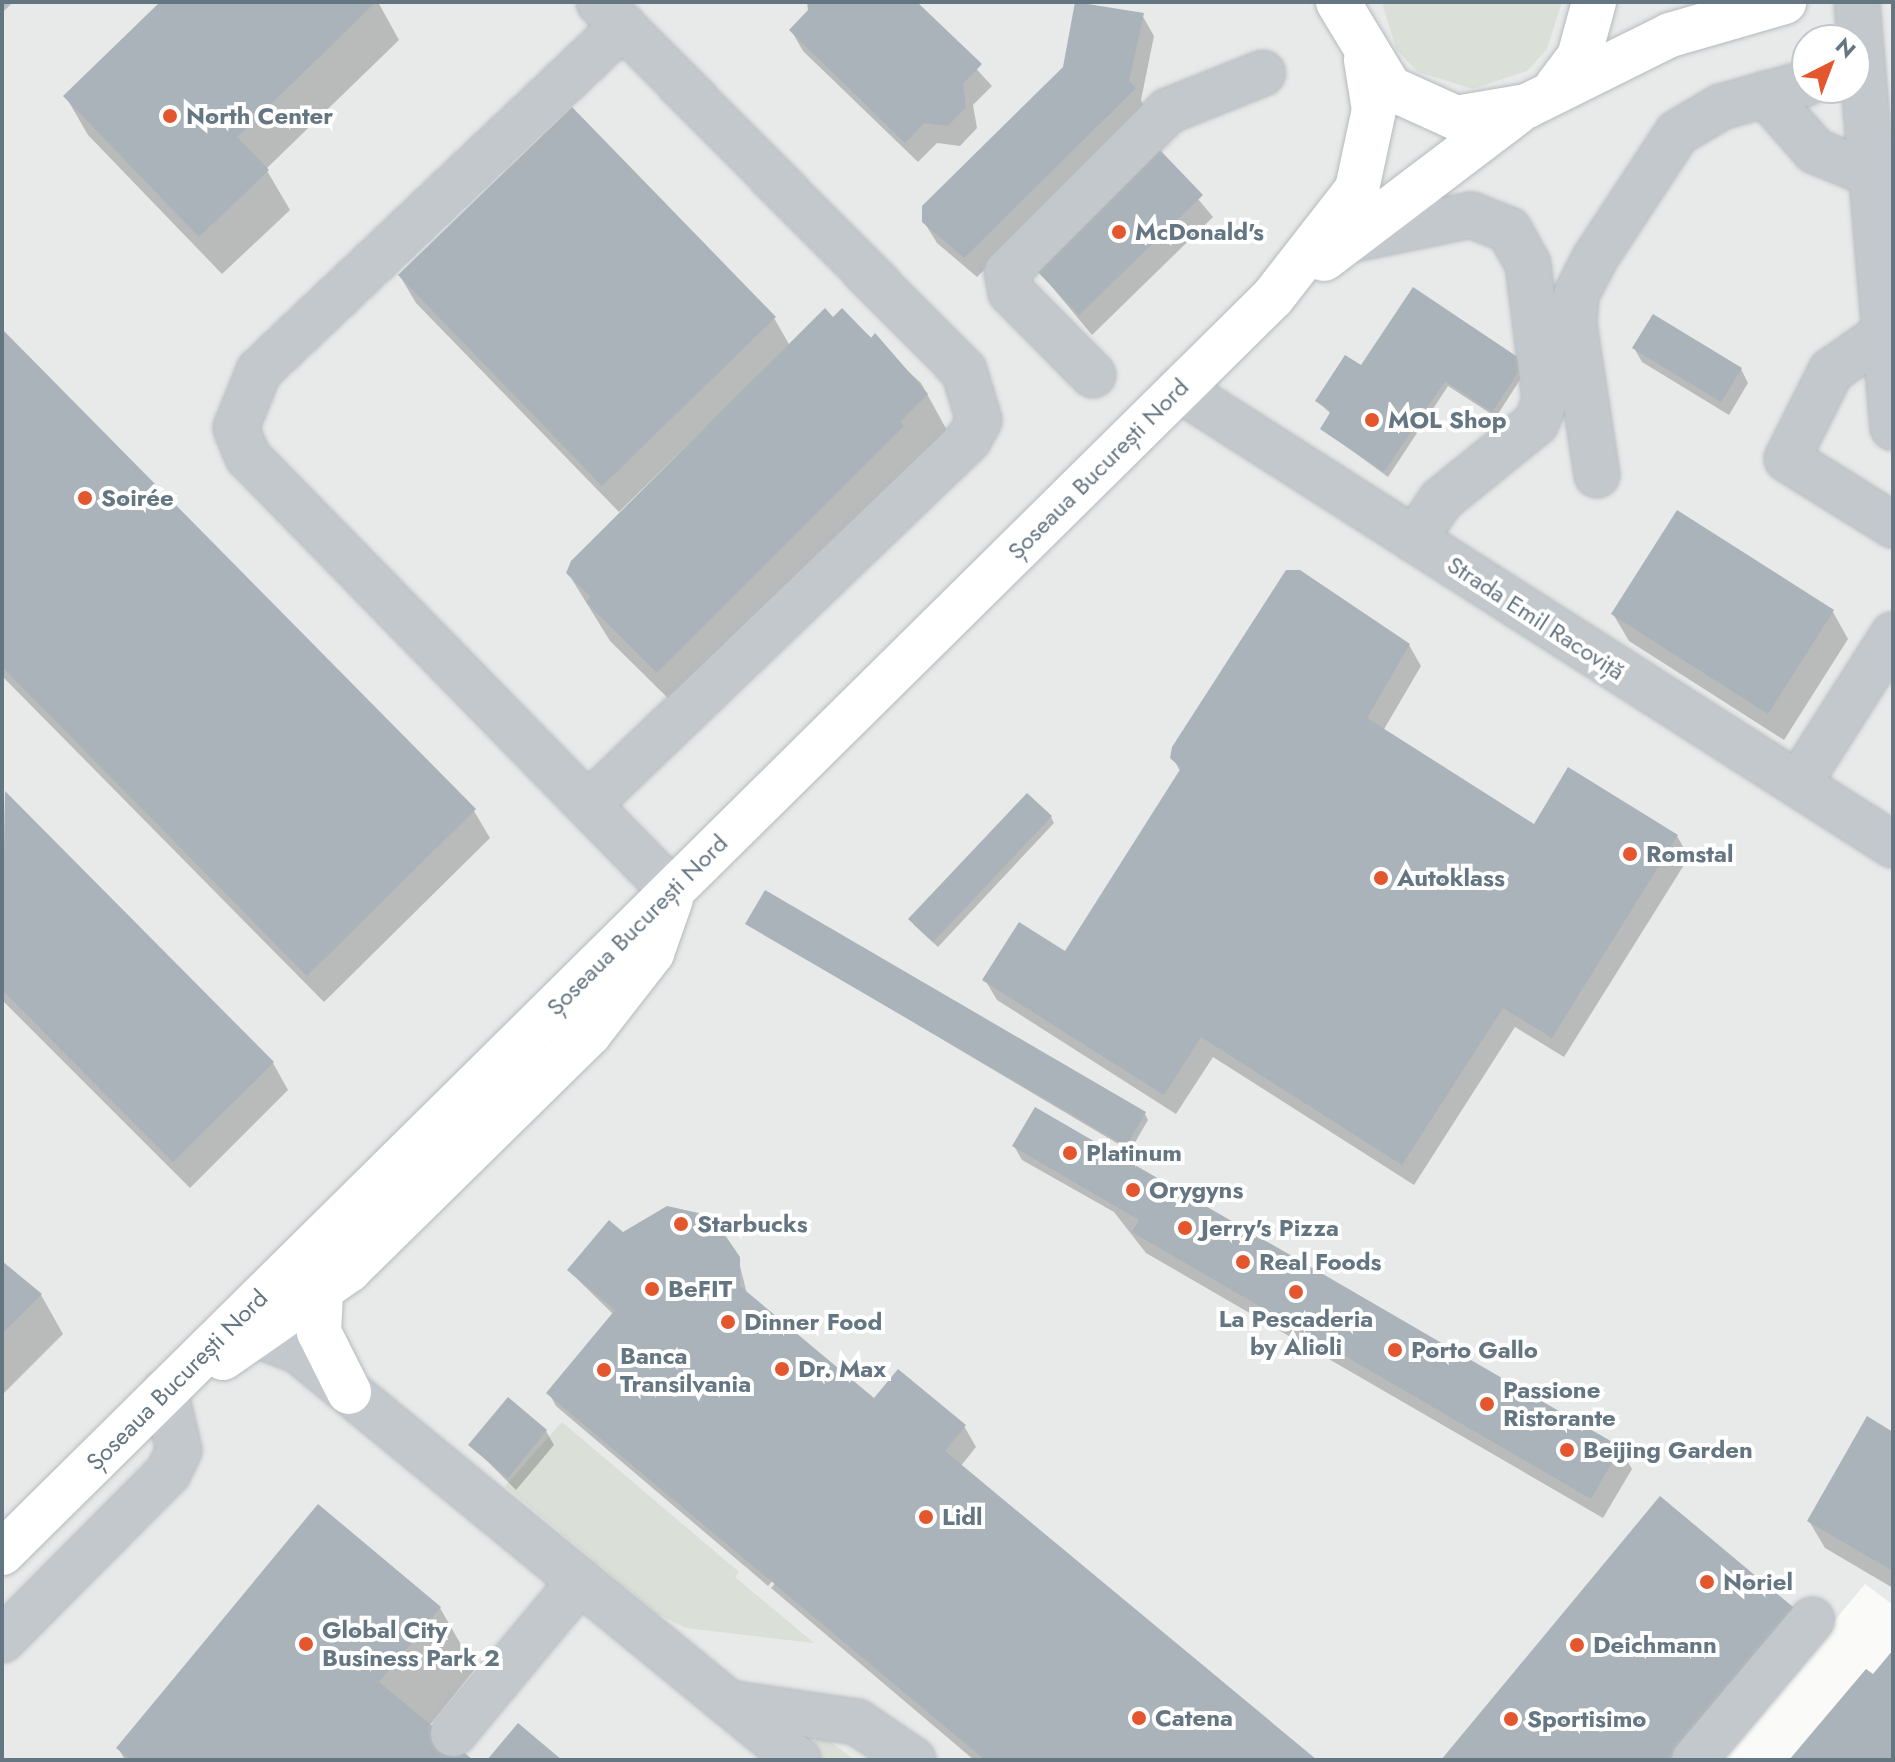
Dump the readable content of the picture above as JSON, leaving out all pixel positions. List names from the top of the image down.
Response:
{
  "streets": {
    "main road": ["Șoseaua București Nord"],
    "street": ["Strada Emil Racoviță"]
  },
  "crossings": [
    ["Șoseaua București Nord", "Strada Emil Racoviță"]
  ],
  "places": [
    "North Center",
    "McDonald's",
    "MOL Shop",
    "Soirée",
    "Romstal",
    "Autoklass",
    "Platinum",
    "Orygyns",
    "Starbucks",
    "Jerry's Pizza",
    "Real Foods",
    "BeFIT",
    "La Pescaderia by Alioli",
    "Dinner Food",
    "Porto Gallo",
    "Dr. Max",
    "Banca Transilvania",
    "Passione Ristorante",
    "Beijing Garden",
    "Lidl",
    "Noriel",
    "Global City Business Park 2",
    "Deichmann",
    "Catena",
    "Sportisimo"
  ],
  "north": "top right"
}
